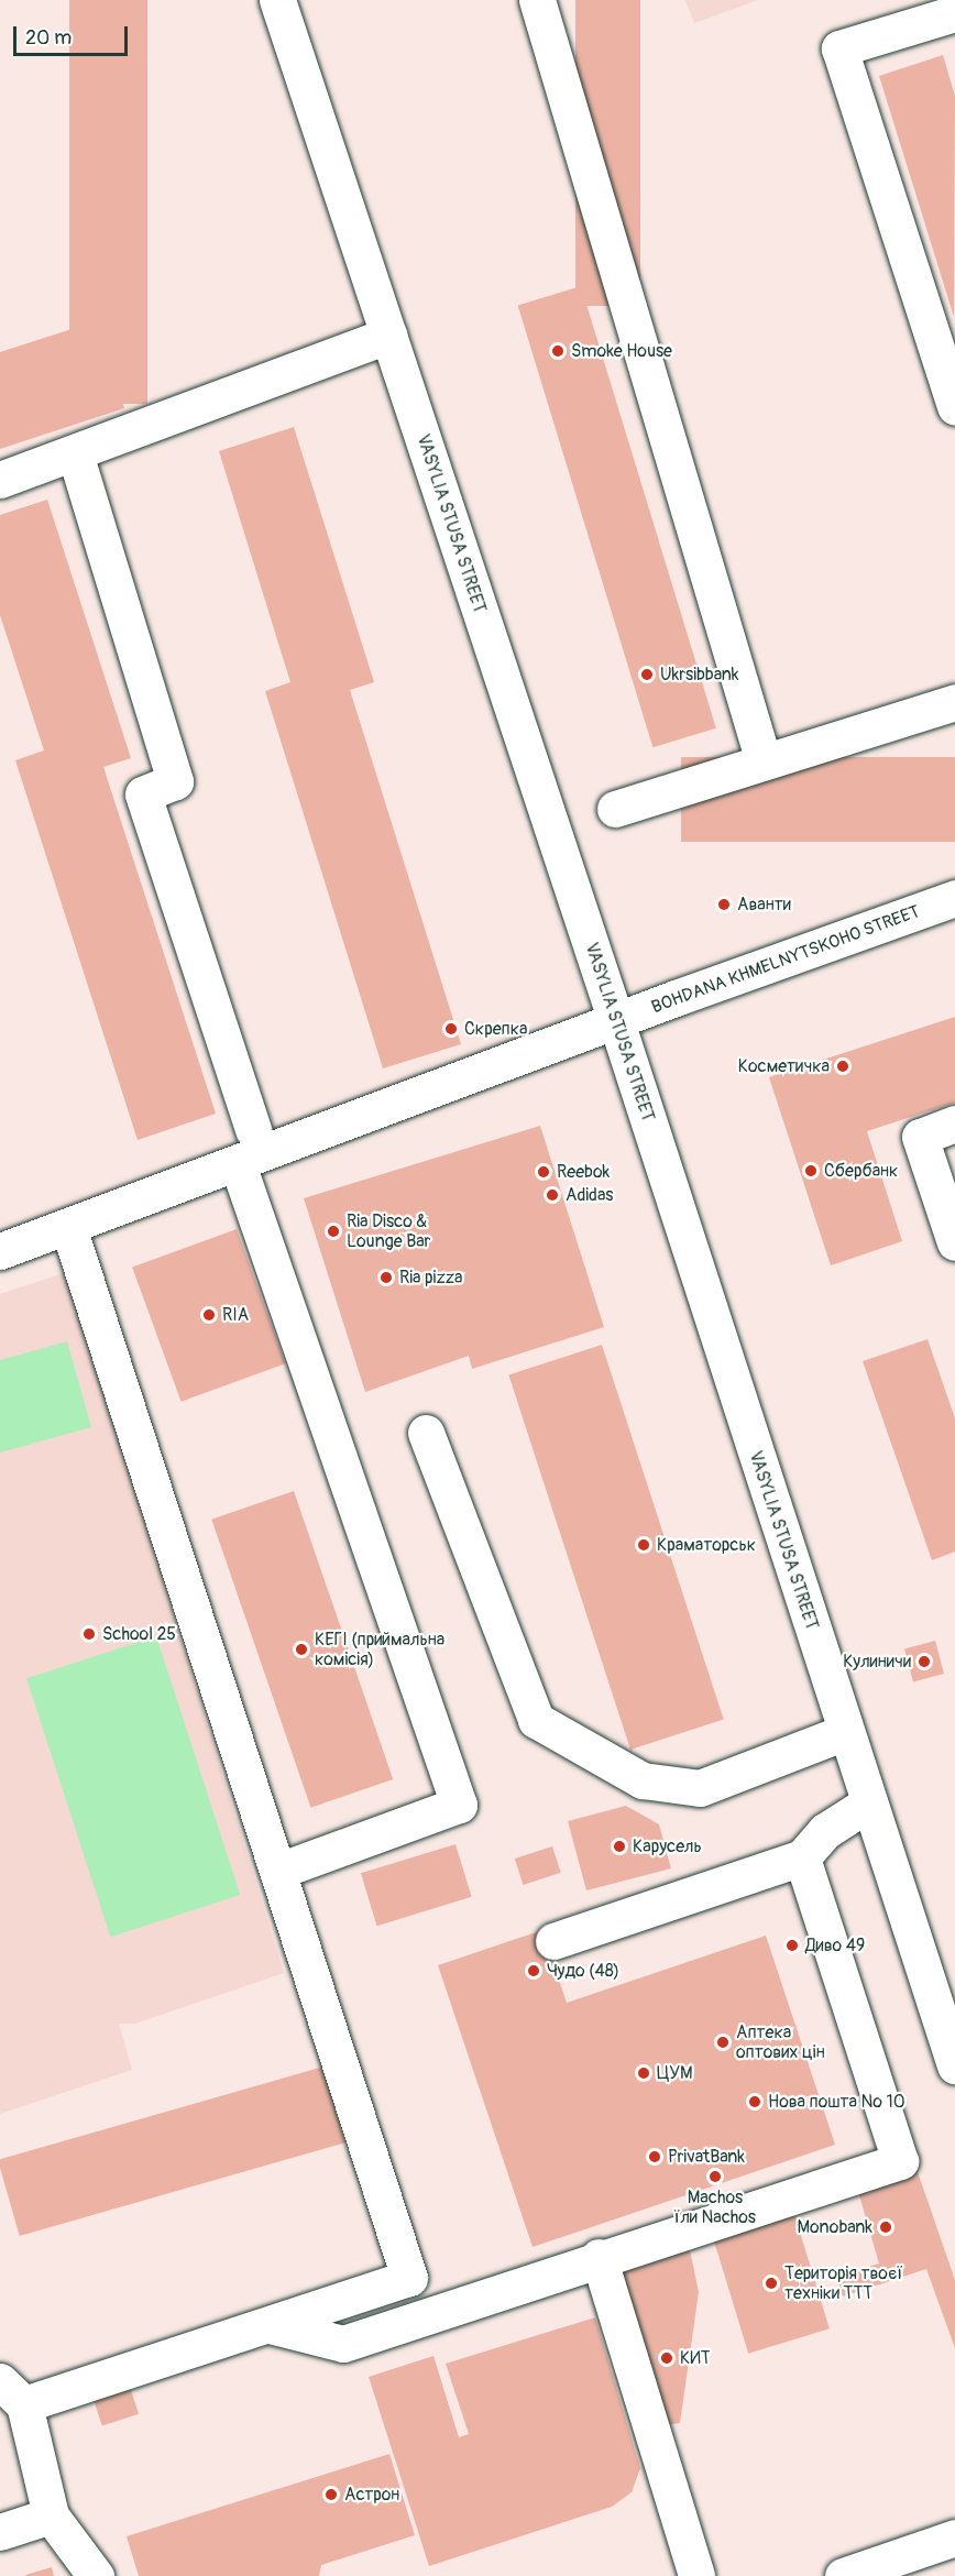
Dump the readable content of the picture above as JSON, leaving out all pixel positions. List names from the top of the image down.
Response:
{
  "streets": {
    "street": ["VASYLIA STUSA STREET", "BOHDANA KHMELNYTSKOHO STREET"]
  },
  "crossings": [
    ["VASYLIA STUSA STREET", "BOHDANA KHMELNYTSKOHO STREET"]
  ],
  "places": [
    "Smoke House",
    "Ukrsibbank",
    "Аванти",
    "Скрепка",
    "Косметичка",
    "Сбербанк",
    "Reebok",
    "Adidas",
    "Ria Disco & Lounge Bar",
    "Ria pizza",
    "RIA",
    "Краматорськ",
    "School 25",
    "КЕГІ (приймальна комісія)",
    "Кулиничи",
    "Карусель",
    "Диво 49",
    "Чудо (48)",
    "Аптека оптових цін",
    "ЦУМ",
    "Нова пошта № 10",
    "PrivatBank",
    "Machos їли Nachos",
    "Monobank",
    "Територія твоєї техніки ТТТ",
    "КИТ",
    "Астрон"
  ],
  "scale_bar": "20 m"
}
